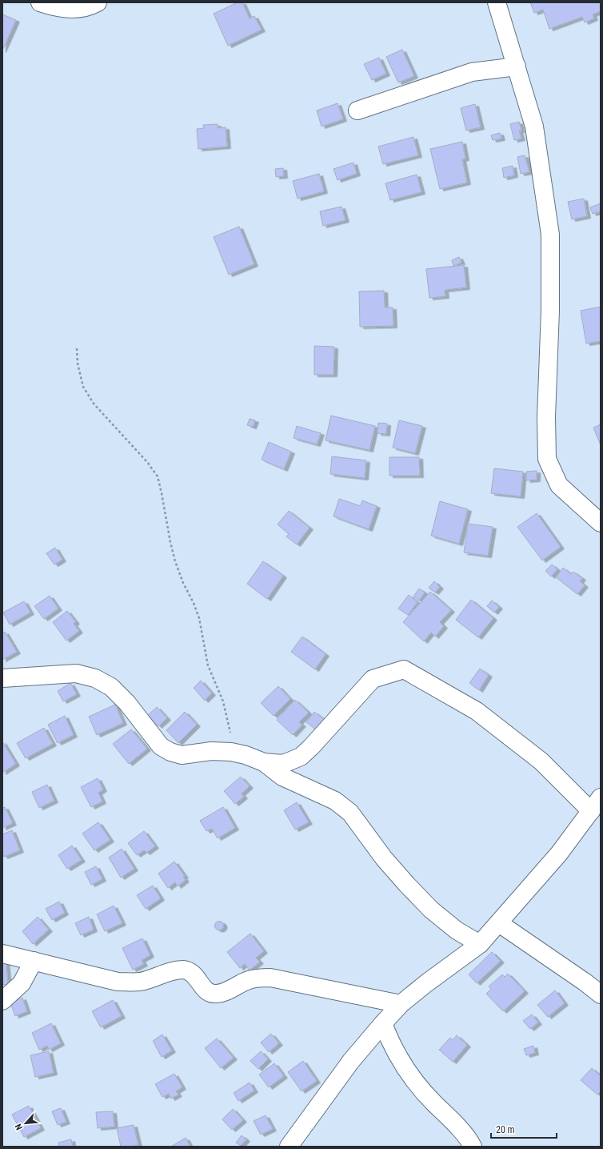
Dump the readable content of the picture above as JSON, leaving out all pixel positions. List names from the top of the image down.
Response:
{
  "scale_bar": "20 m",
  "north": "bottom left"
}
